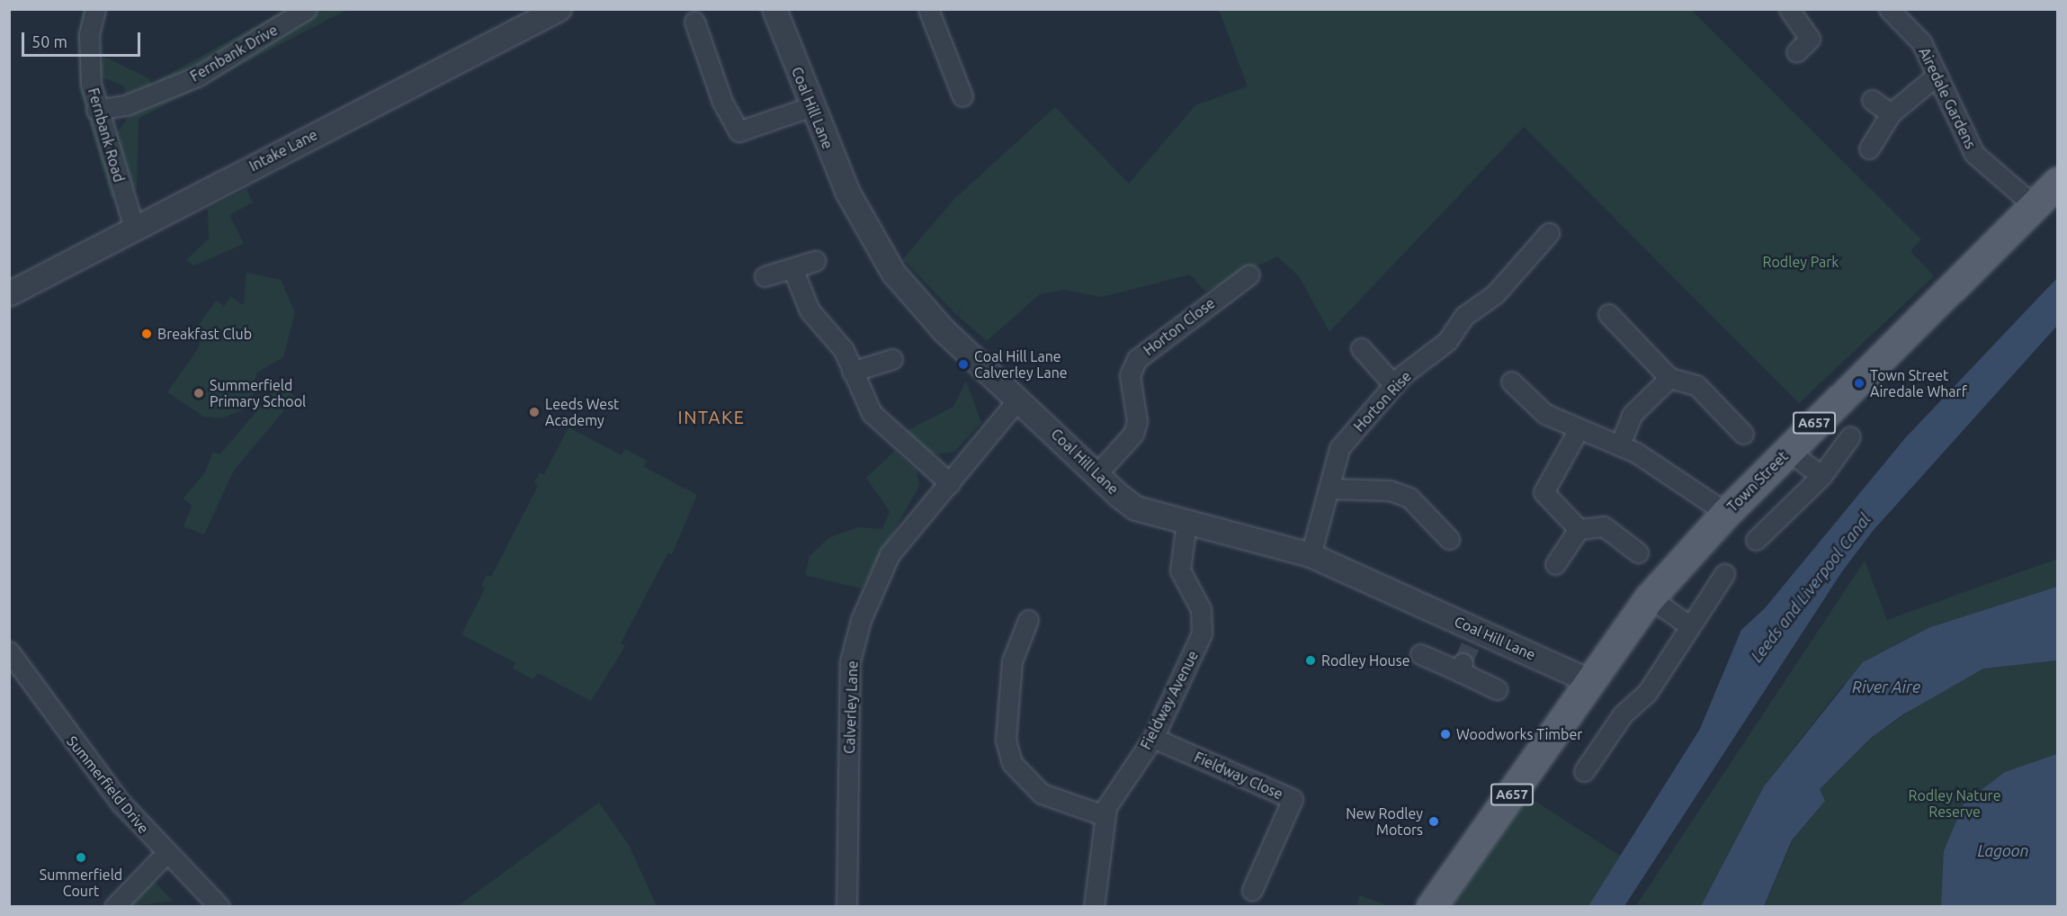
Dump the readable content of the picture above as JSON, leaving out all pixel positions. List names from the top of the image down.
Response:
{
  "streets": {
    "main road": ["A657", "Town Street"],
    "street": [
      "Fernbank Drive",
      "Airedale Gardens",
      "Coal Hill Lane",
      "Fernbank Road",
      "Intake Lane",
      "Horton Close",
      "Horton Rise",
      "Fieldway Avenue",
      "Calverley Lane",
      "Fieldway Close",
      "Summerfield Drive"
    ]
  },
  "crossings": [
    ["Fernbank Drive", "Fernbank Road"],
    ["Airedale Gardens", "Town Street"],
    ["Coal Hill Lane", "Horton Close"],
    ["Coal Hill Lane", "Horton Rise"],
    ["Coal Hill Lane", "A657"],
    ["Coal Hill Lane", "Town Street"],
    ["Coal Hill Lane", "Fieldway Avenue"],
    ["Coal Hill Lane", "Calverley Lane"],
    ["Fernbank Road", "Intake Lane"],
    ["A657", "Town Street"],
    ["Fieldway Avenue", "Fieldway Close"]
  ],
  "districts": ["INTAKE"],
  "water": ["Leeds and Liverpool Canal", "River Aire", "Lagoon"],
  "parks": ["Rodley Park", "Rodley Nature Reserve"],
  "places": [
    "Breakfast Club",
    "Coal Hill Lane Calverley Lane",
    "Town Street Airedale Wharf",
    "Summerfield Primary School",
    "Leeds West Academy",
    "Rodley House",
    "Woodworks Timber",
    "New Rodley Motors",
    "Summerfield Court"
  ],
  "scale_bar": "50 m"
}
